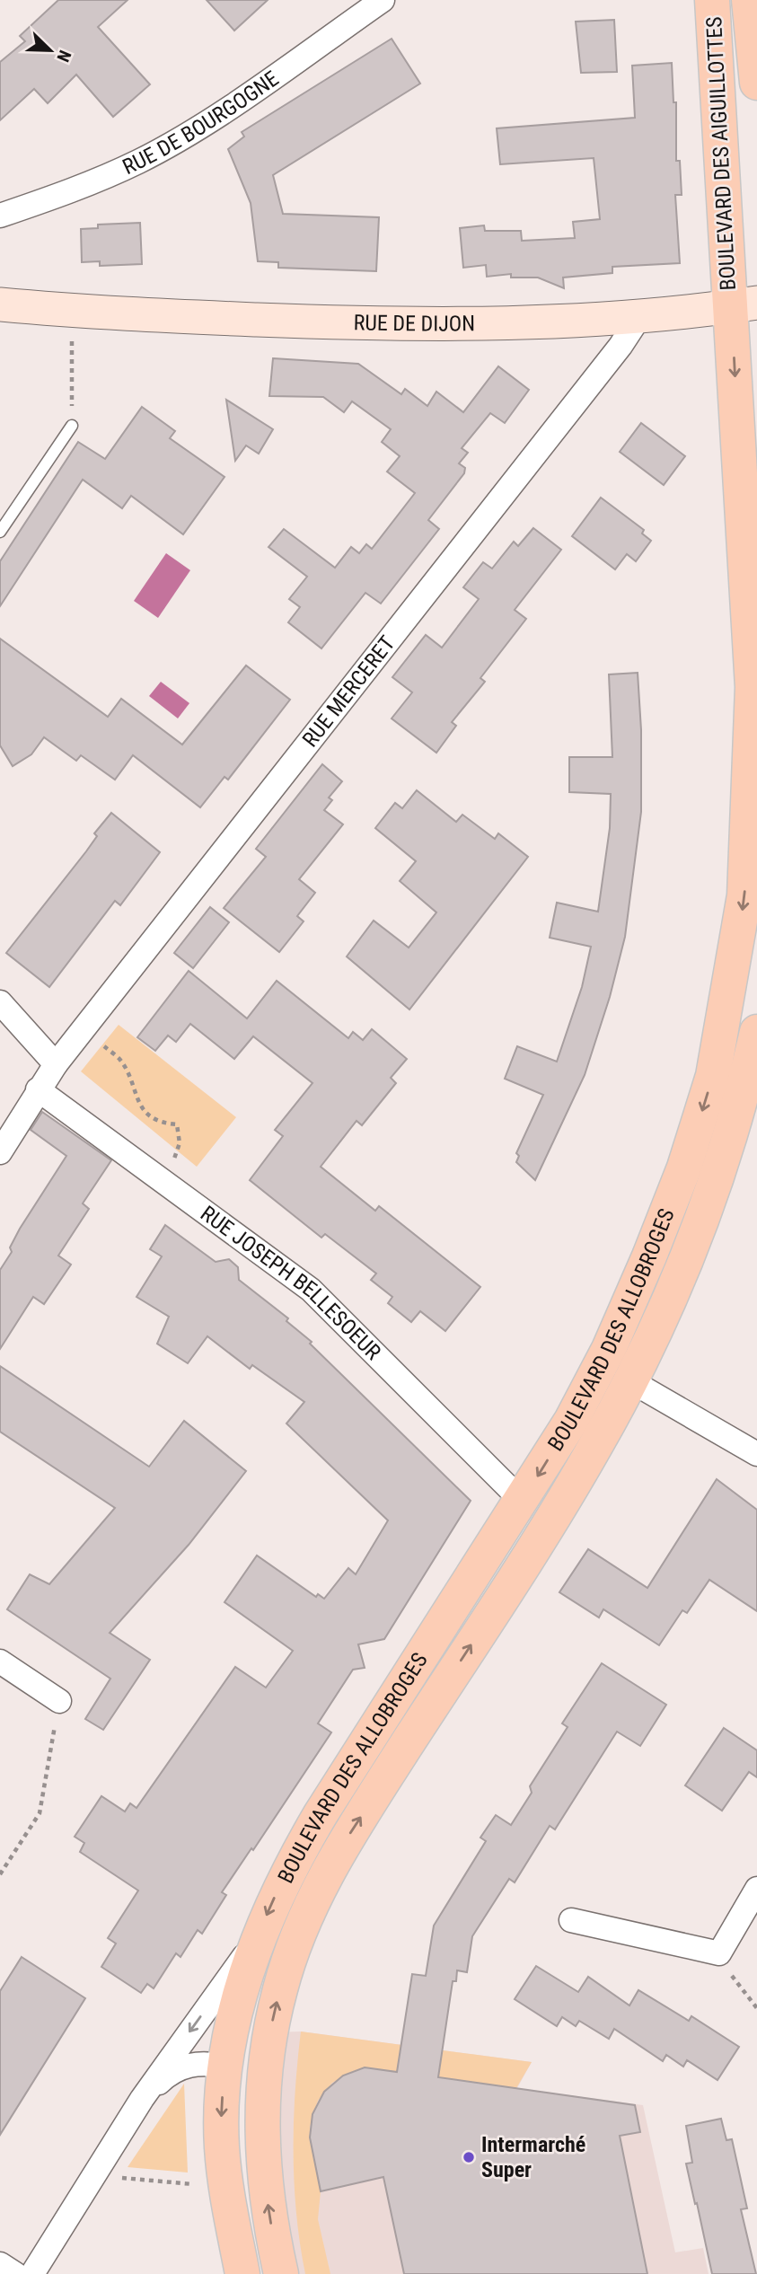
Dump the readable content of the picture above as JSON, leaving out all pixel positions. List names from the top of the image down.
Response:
{
  "streets": {
    "main road": ["BOULEVARD DES AIGUILLOTTES", "BOULEVARD DES ALLOBROGES"],
    "street": [
      "RUE DE BOURGOGNE",
      "RUE DE DIJON",
      "RUE MERCERET",
      "RUE JOSEPH BELLESOEUR"
    ]
  },
  "crossings": [
    ["BOULEVARD DES AIGUILLOTTES", "RUE DE DIJON"],
    ["BOULEVARD DES AIGUILLOTTES", "BOULEVARD DES ALLOBROGES"],
    ["RUE DE DIJON", "RUE MERCERET"],
    ["RUE DE DIJON", "BOULEVARD DES ALLOBROGES"],
    ["RUE MERCERET", "RUE JOSEPH BELLESOEUR"],
    ["RUE JOSEPH BELLESOEUR", "BOULEVARD DES ALLOBROGES"]
  ],
  "places": ["Intermarché Super"],
  "north": "bottom right"
}
